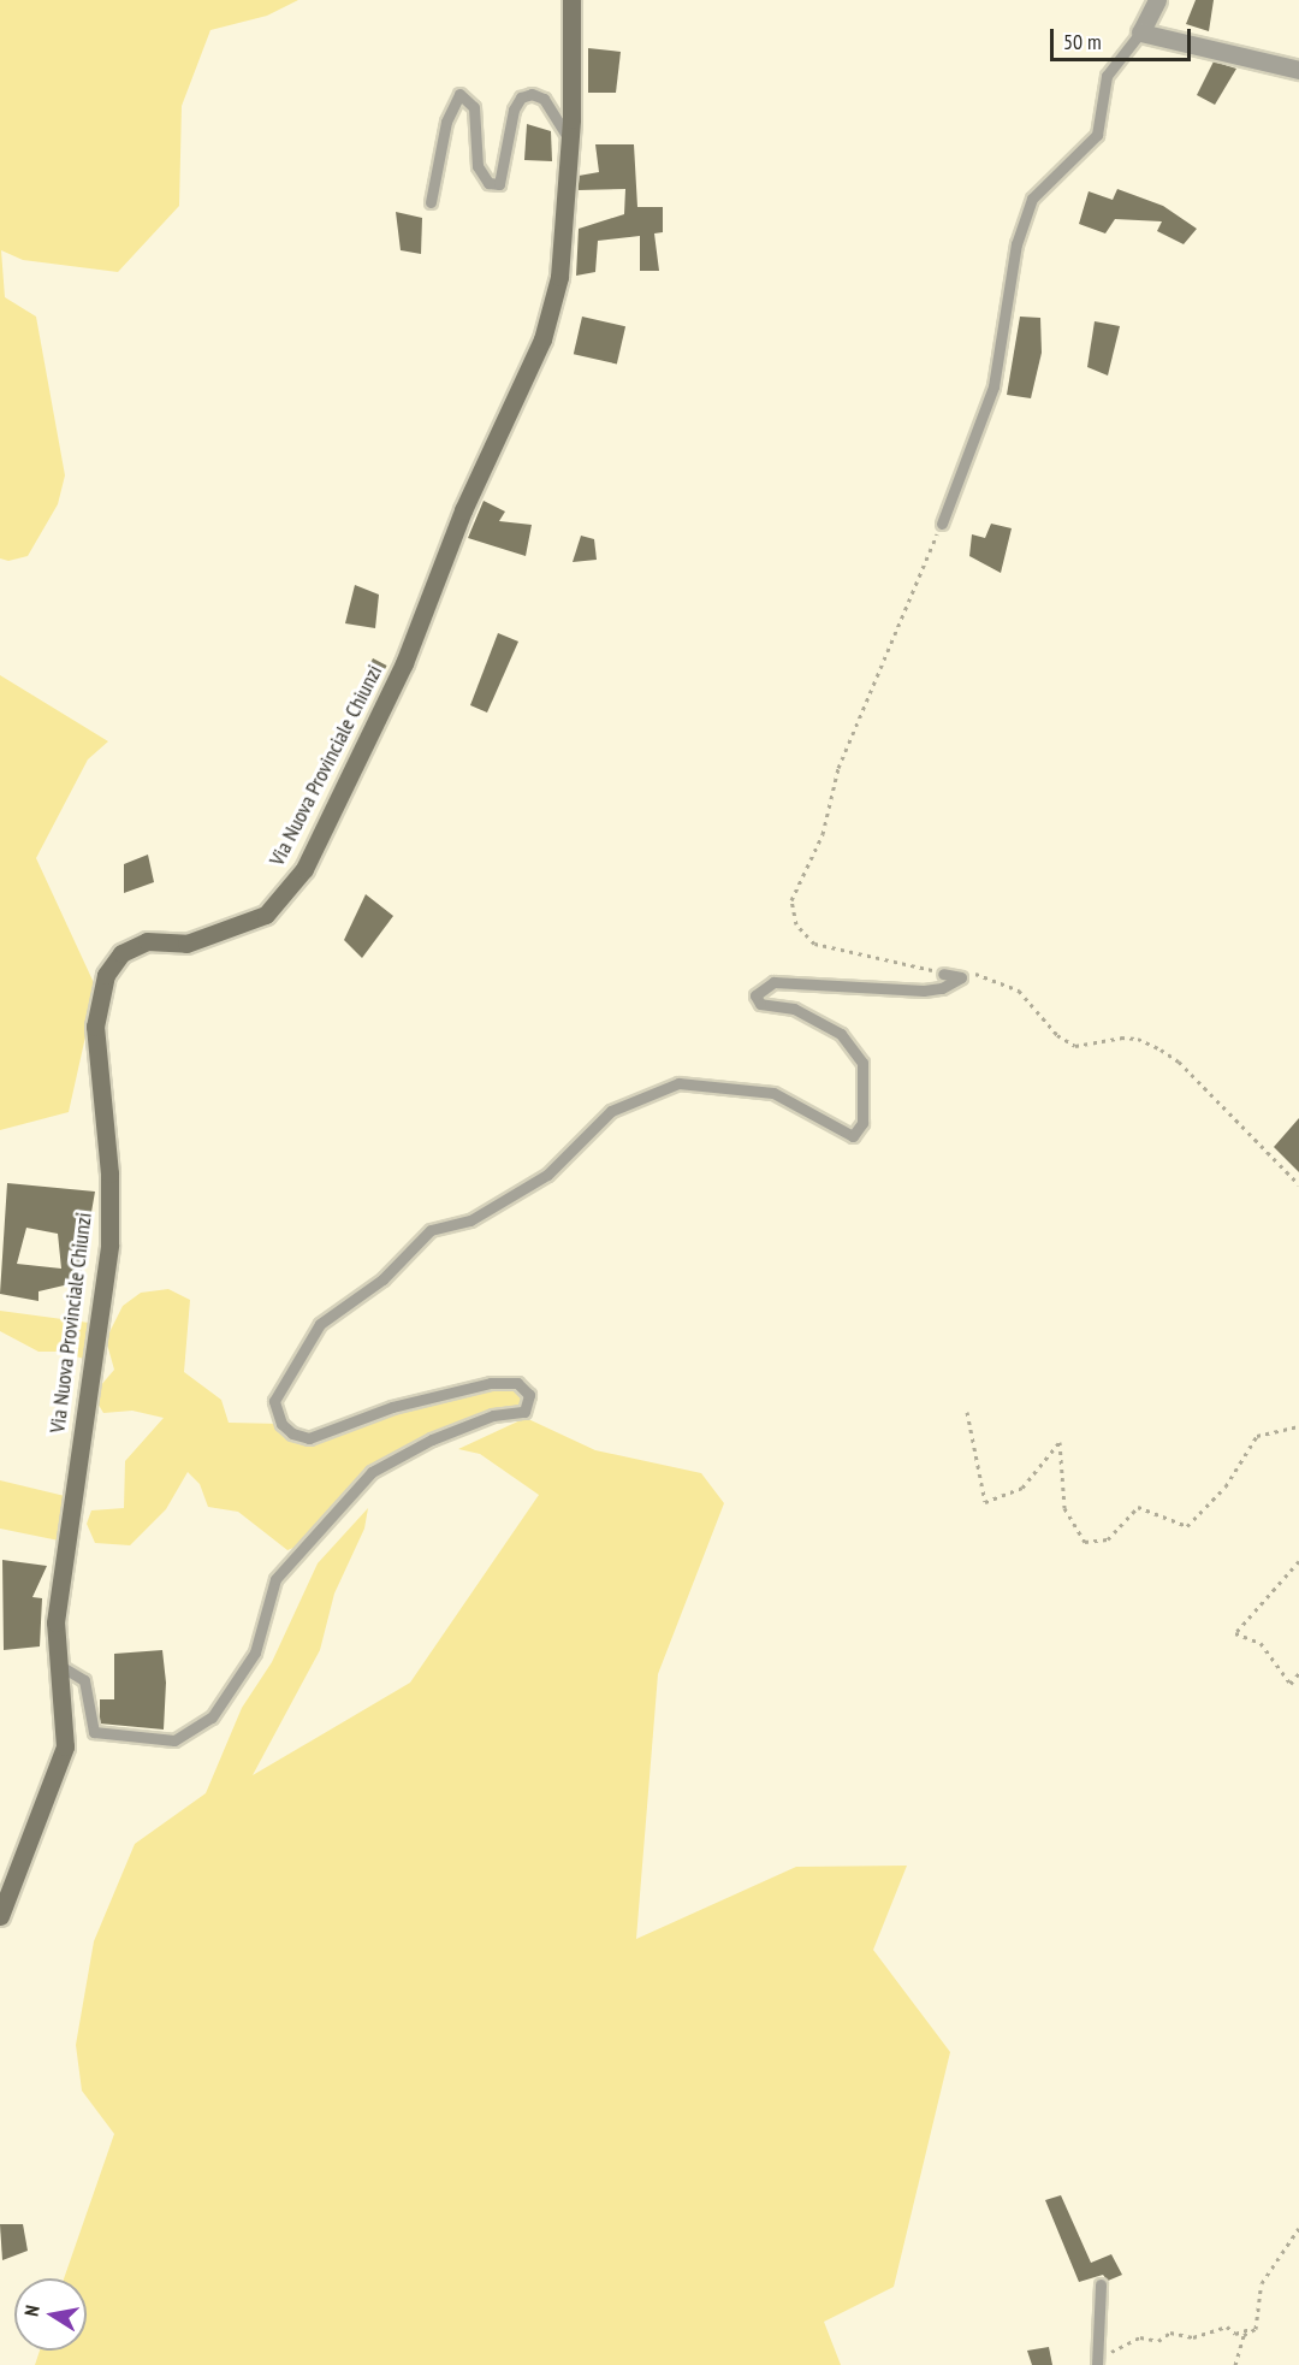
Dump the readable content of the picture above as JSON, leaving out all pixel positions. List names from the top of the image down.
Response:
{
  "streets": {
    "main road": ["Via Nuova Provinciale Chiunzi"]
  },
  "scale_bar": "50 m",
  "north": "left"
}
